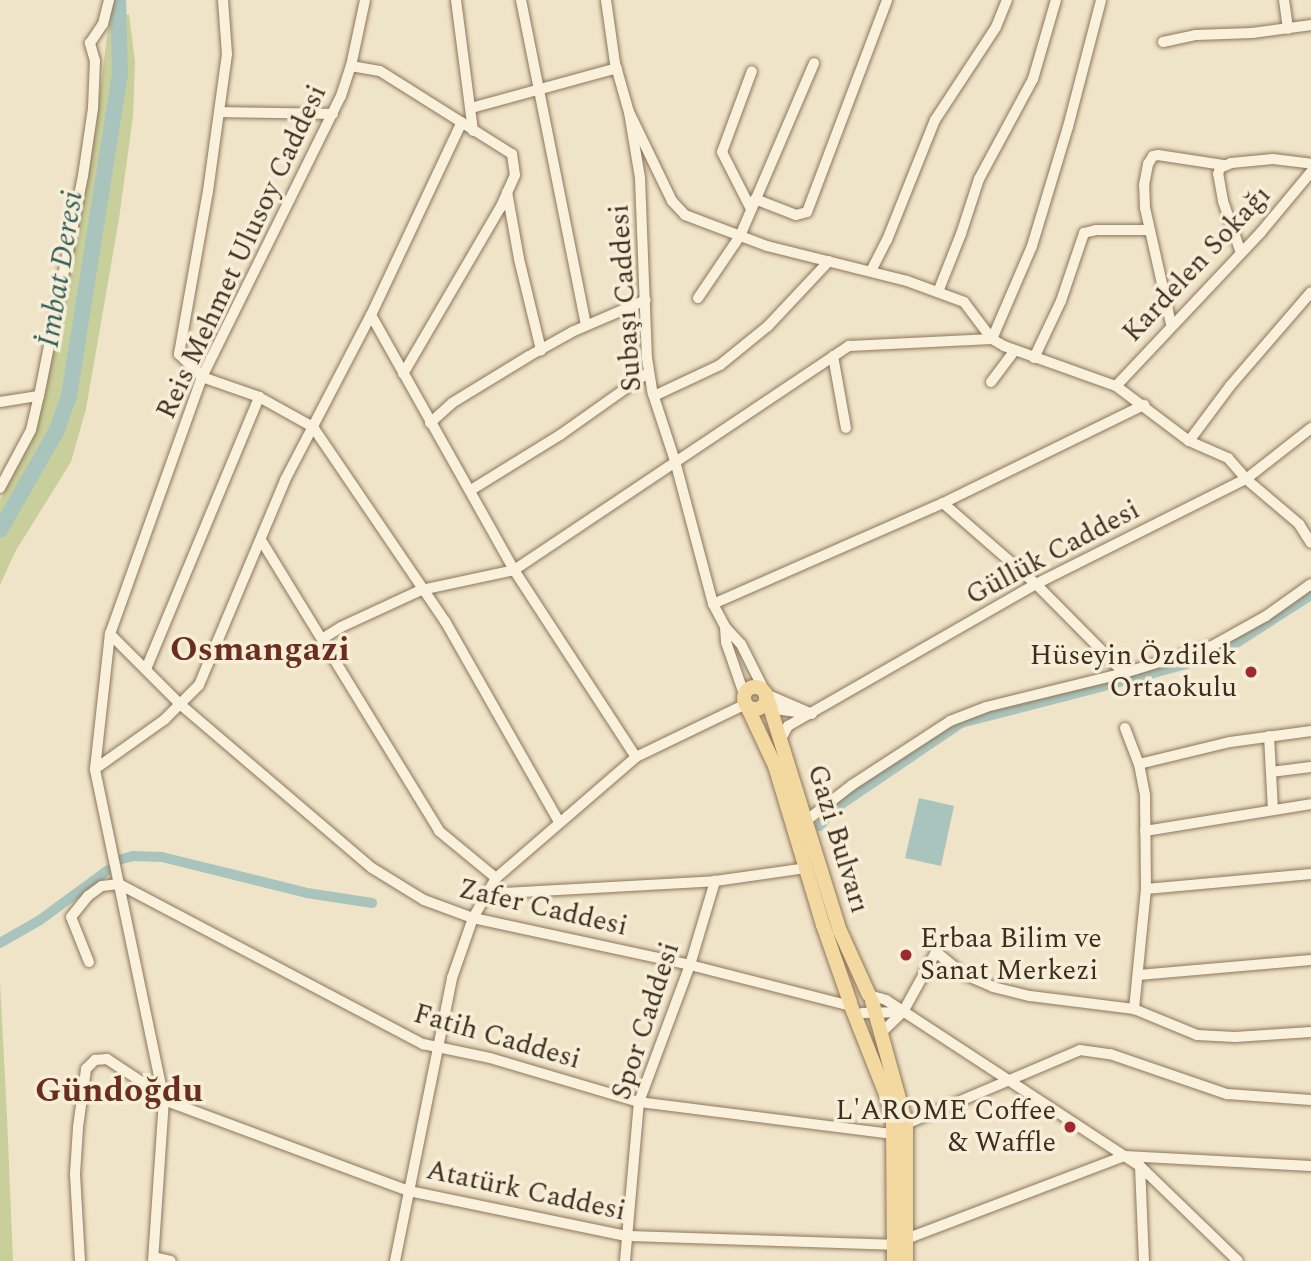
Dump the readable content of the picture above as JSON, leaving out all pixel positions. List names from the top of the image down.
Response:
{
  "streets": {
    "main road": ["Gazi Bulvarı"],
    "street": [
      "Reis Mehmet Ulusoy Caddesi",
      "Kardelen Sokağı",
      "Subaşı Caddesi",
      "Güllük Caddesi",
      "Zafer Caddesi",
      "Spor Caddesi",
      "Fatih Caddesi",
      "Atatürk Caddesi"
    ]
  },
  "crossings": [
    ["Reis Mehmet Ulusoy Caddesi", "Zafer Caddesi"],
    ["Reis Mehmet Ulusoy Caddesi", "Fatih Caddesi"],
    ["Reis Mehmet Ulusoy Caddesi", "Atatürk Caddesi"],
    ["Subaşı Caddesi", "Gazi Bulvarı"],
    ["Güllük Caddesi", "Gazi Bulvarı"],
    ["Gazi Bulvarı", "Zafer Caddesi"],
    ["Gazi Bulvarı", "Fatih Caddesi"],
    ["Gazi Bulvarı", "Atatürk Caddesi"],
    ["Zafer Caddesi", "Spor Caddesi"],
    ["Spor Caddesi", "Fatih Caddesi"],
    ["Spor Caddesi", "Atatürk Caddesi"]
  ],
  "districts": ["Osmangazi", "Gündoğdu"],
  "water": ["İmbat Deresi"],
  "places": ["Hüseyin Özdilek Ortaokulu", "Erbaa Bilim ve Sanat Merkezi", "L'AROME Coffee & Waffle"]
}
